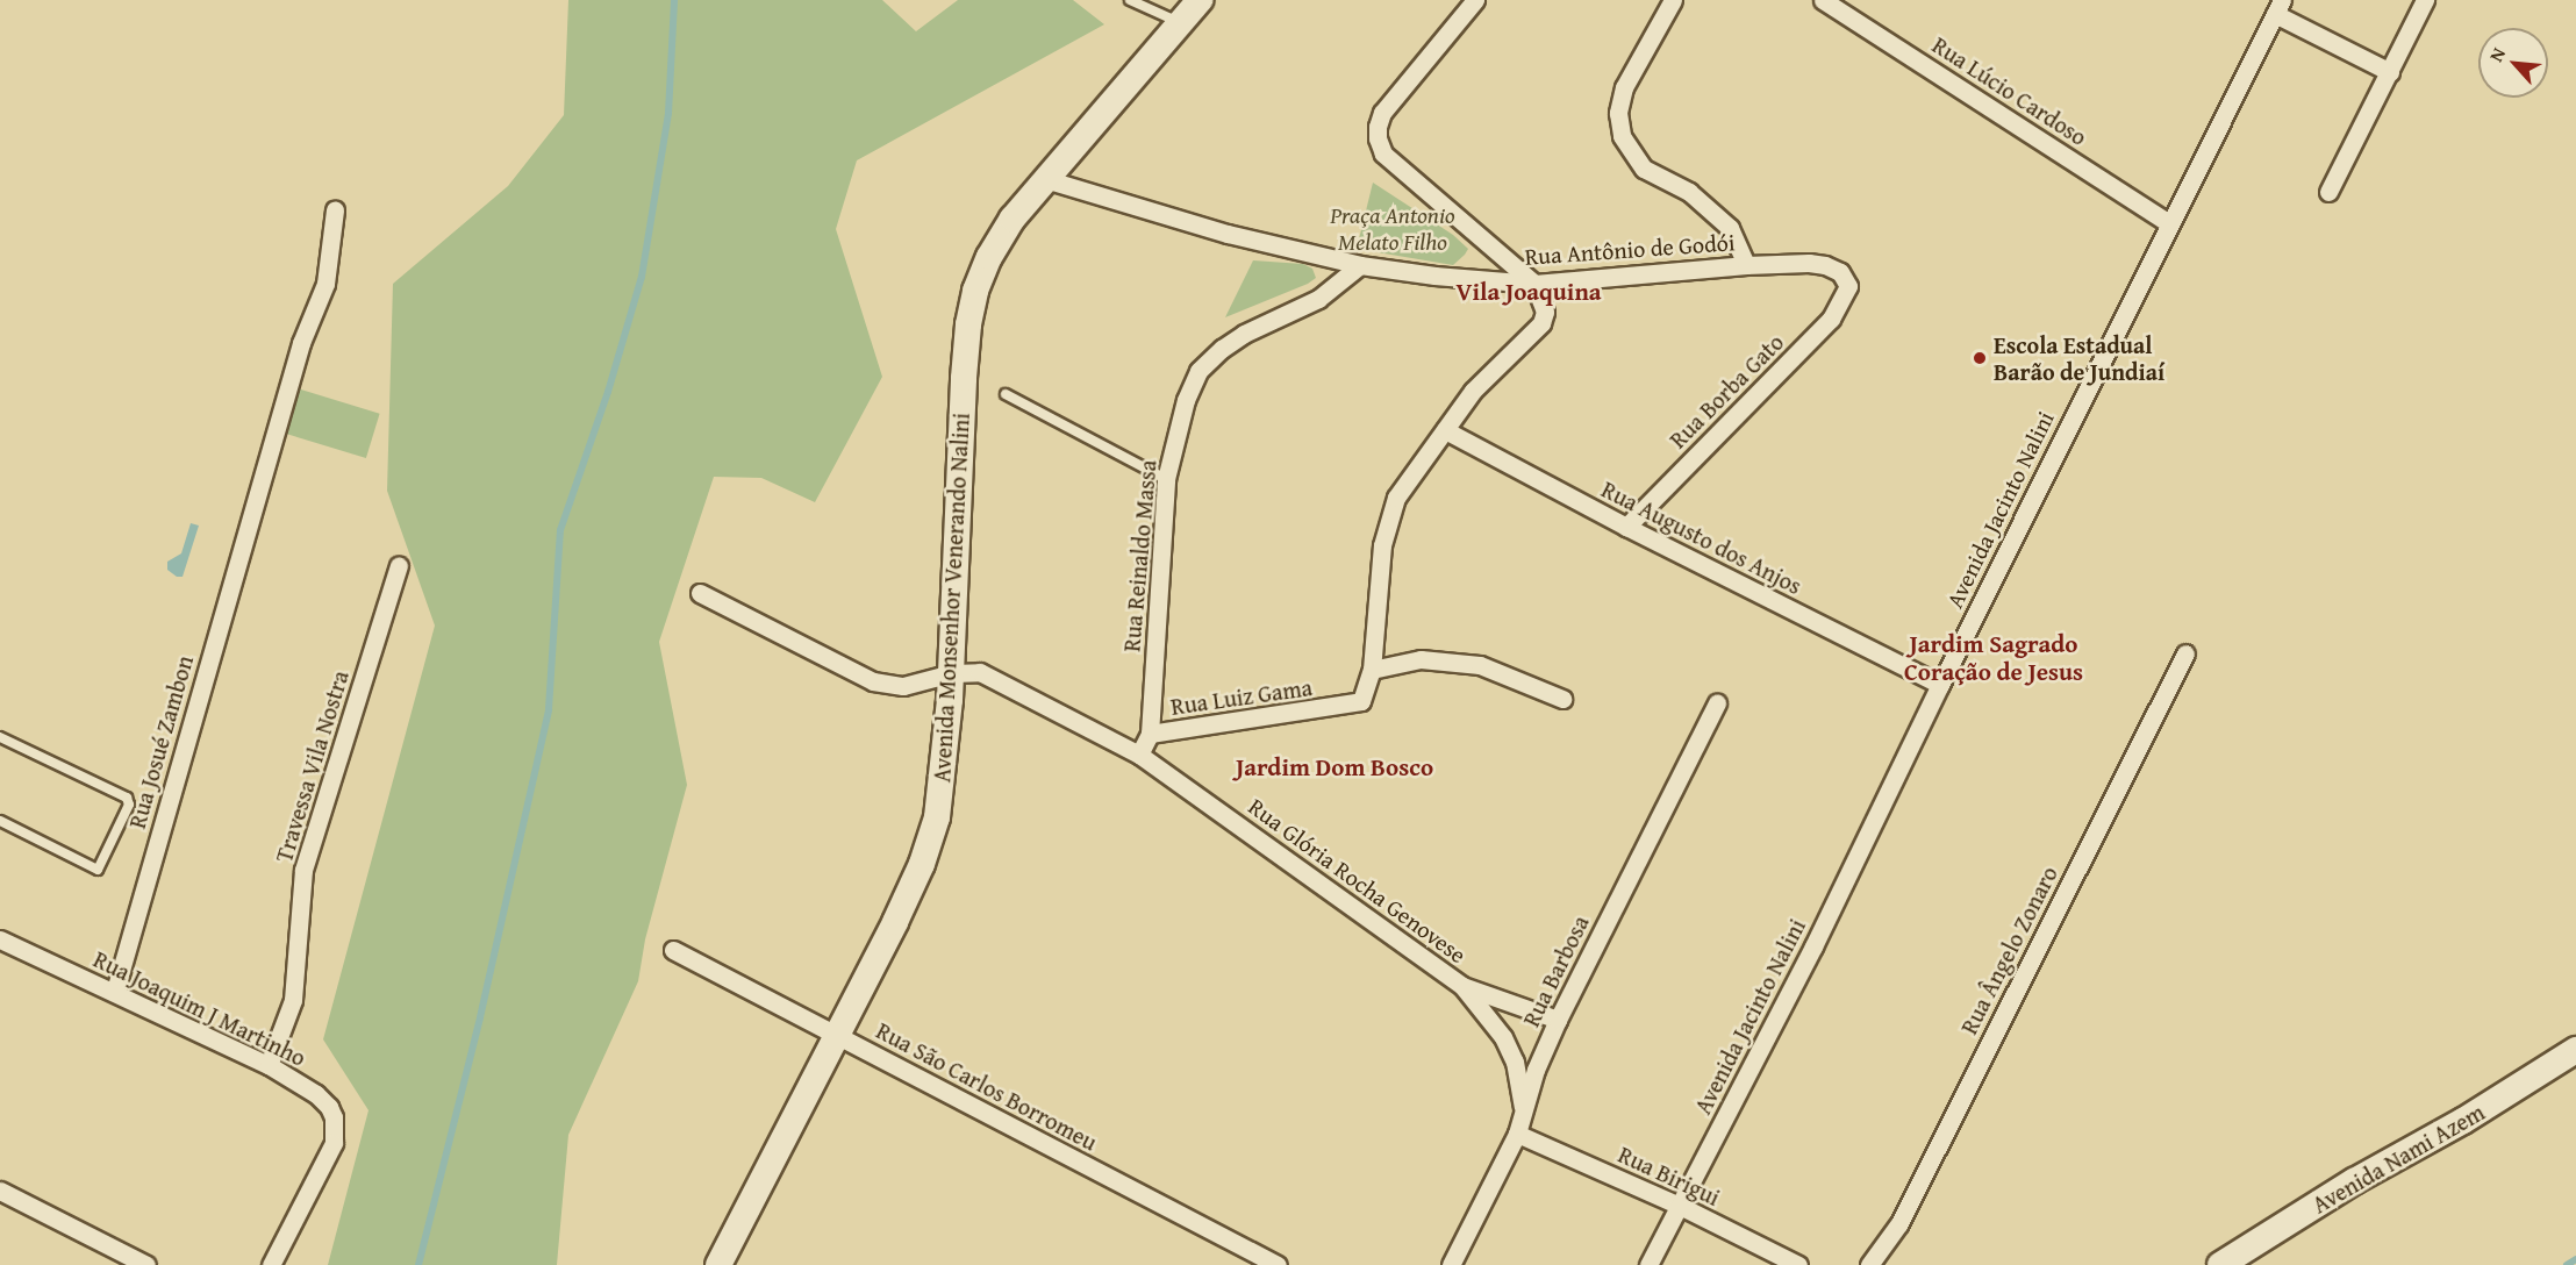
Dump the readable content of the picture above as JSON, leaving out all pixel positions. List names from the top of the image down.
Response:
{
  "streets": {
    "street": [
      "Rua Lúcio Cardoso",
      "Rua Antônio de Godói",
      "Rua Borba Gato",
      "Avenida Jacinto Nalini",
      "Rua Augusto dos Anjos",
      "Rua Reinaldo Massa",
      "Avenida Monsenhor Venerando Nalini",
      "Rua Luiz Gama",
      "Rua Josué Zambon",
      "Travessa Vila Nostra",
      "Rua Glória Rocha Genovese",
      "Rua Ângelo Zonaro",
      "Rua Barbosa",
      "Rua Joaquim J Martinho",
      "Rua São Carlos Borromeu",
      "Avenida Nami Azem",
      "Rua Birigui"
    ]
  },
  "crossings": [
    ["Rua Lúcio Cardoso", "Avenida Jacinto Nalini"],
    ["Rua Antônio de Godói", "Rua Borba Gato"],
    ["Rua Antônio de Godói", "Rua Reinaldo Massa"],
    ["Rua Antônio de Godói", "Avenida Monsenhor Venerando Nalini"],
    ["Rua Borba Gato", "Rua Augusto dos Anjos"],
    ["Avenida Jacinto Nalini", "Rua Augusto dos Anjos"],
    ["Avenida Jacinto Nalini", "Rua Birigui"],
    ["Rua Reinaldo Massa", "Rua Luiz Gama"],
    ["Avenida Monsenhor Venerando Nalini", "Rua Glória Rocha Genovese"],
    ["Avenida Monsenhor Venerando Nalini", "Rua São Carlos Borromeu"],
    ["Rua Luiz Gama", "Rua Glória Rocha Genovese"],
    ["Rua Josué Zambon", "Rua Joaquim J Martinho"],
    ["Travessa Vila Nostra", "Rua Joaquim J Martinho"],
    ["Rua Glória Rocha Genovese", "Rua Barbosa"],
    ["Rua Barbosa", "Rua Birigui"]
  ],
  "districts": ["Vila Joaquina", "Jardim Sagrado Coração de Jesus", "Jardim Dom Bosco"],
  "parks": ["Praça Antonio Melato Filho"],
  "places": ["Escola Estadual Barão de Jundiaí"],
  "north": "top left"
}
